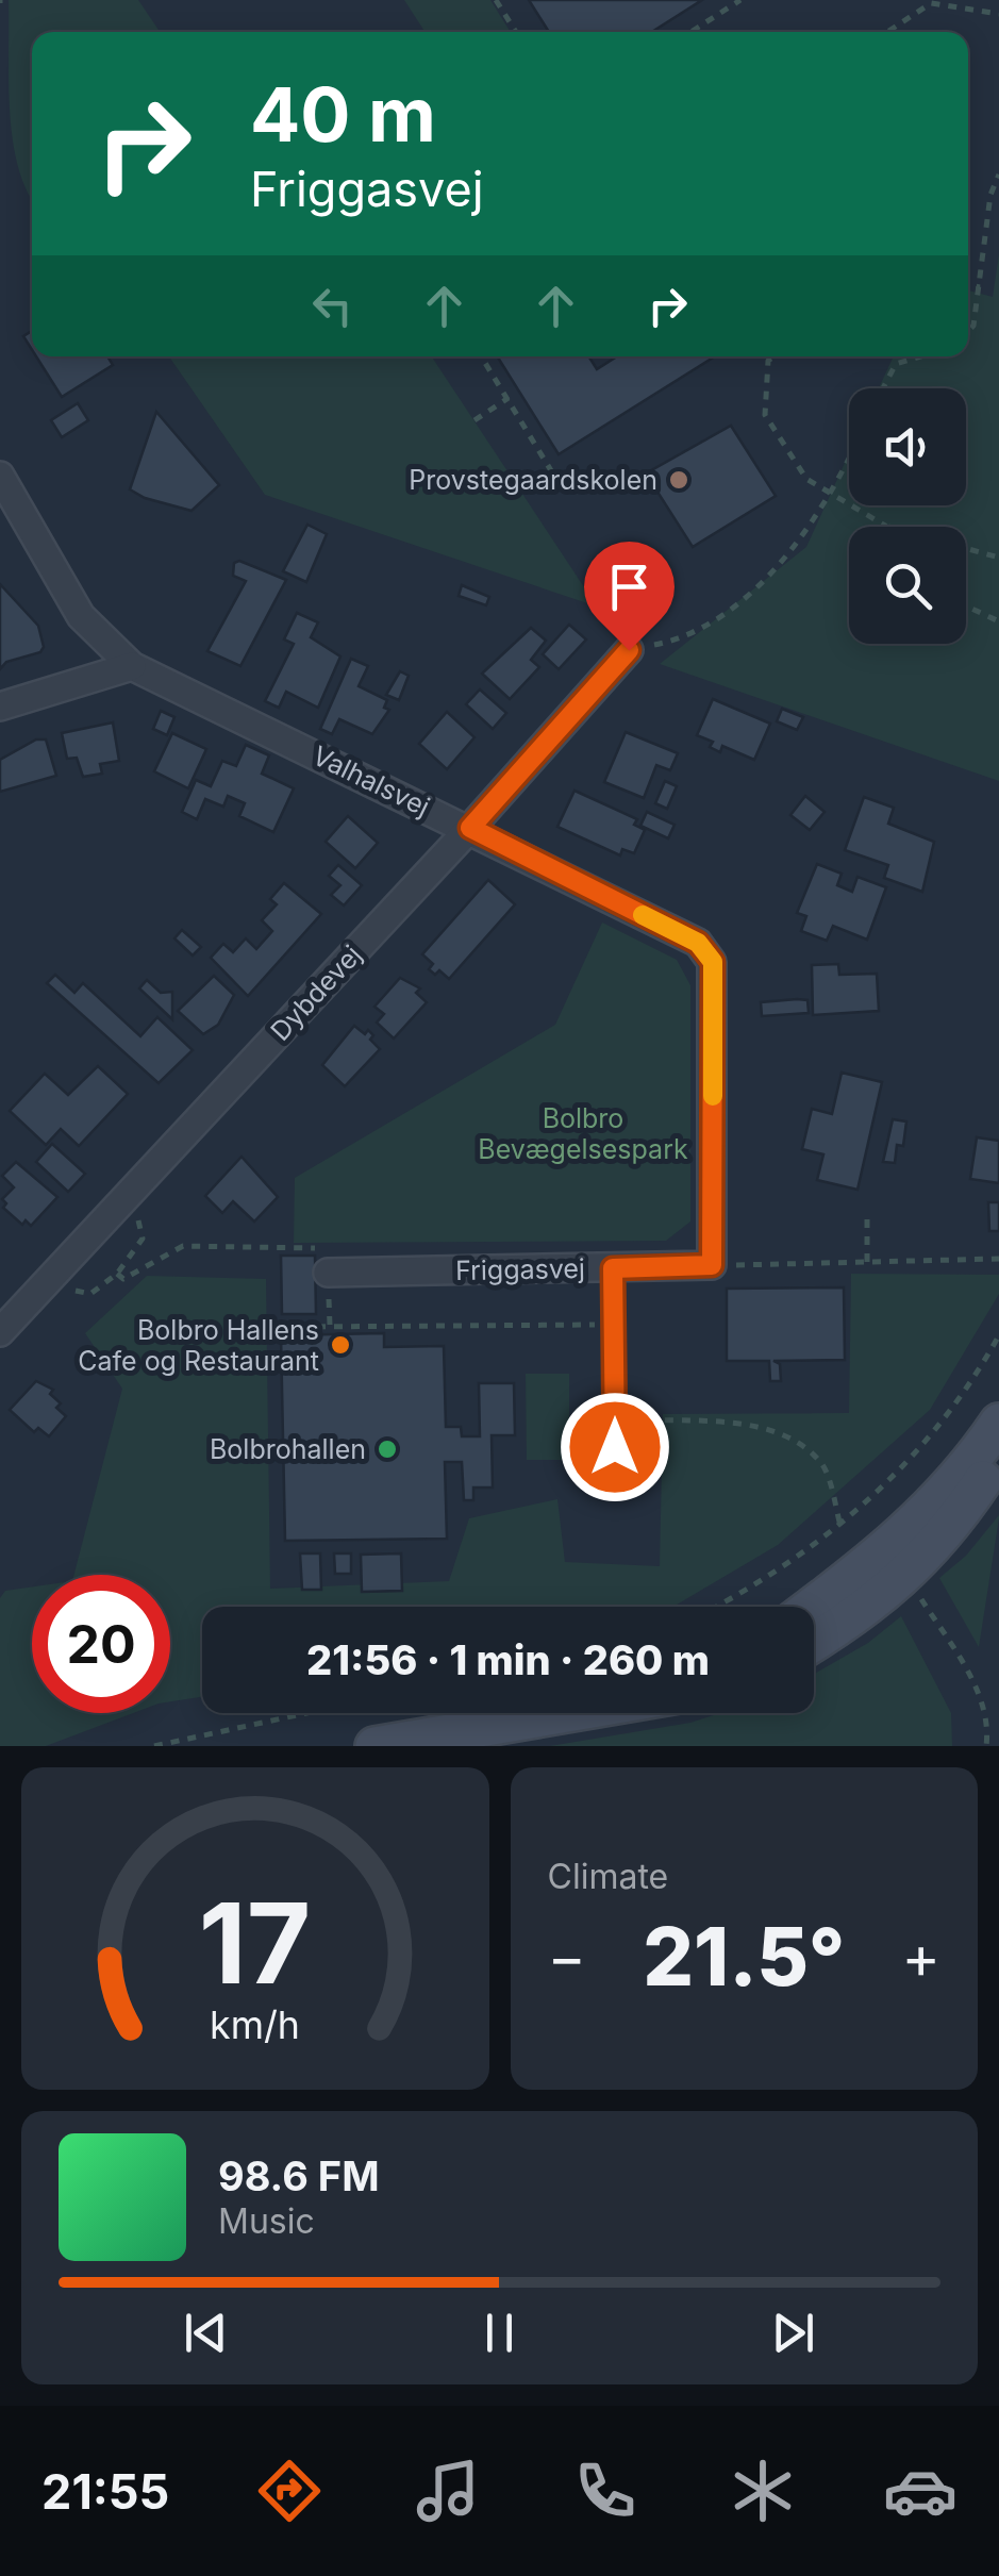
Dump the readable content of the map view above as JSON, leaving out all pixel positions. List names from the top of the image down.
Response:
{
  "streets": {
    "street": ["Valhalsvej", "Dybdevej", "Friggasvej"]
  },
  "crossings": [
    ["Valhalsvej", "Dybdevej"],
    ["Valhalsvej", "Friggasvej"]
  ],
  "parks": ["Bolbro Bevægelsespark"],
  "places": ["Provstegaardskolen", "Bolbro Hallens Cafe og Restaurant", "Bolbrohallen"],
  "page": {
    "turn": ["40 m", "Friggasvej"],
    "limit": "20",
    "trip": "21:56 · 1 min · 260 m",
    "tile": "Climate",
    "heat": ["−", "21.5°", "+"],
    "song": ["98.6 FM", "Music"],
    "tabs": "21:55",
    "gauge": ["17", "km/h"]
  }
}
